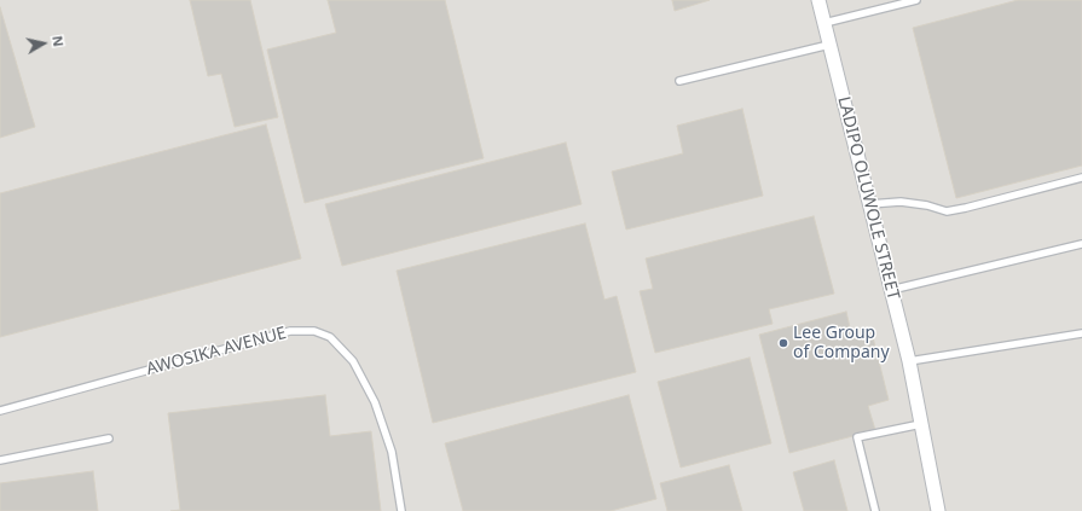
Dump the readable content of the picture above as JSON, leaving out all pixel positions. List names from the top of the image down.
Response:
{
  "streets": {
    "street": ["LADIPO OLUWOLE STREET"],
    "lane": ["AWOSIKA AVENUE"]
  },
  "places": ["Lee Group of Company"],
  "north": "right"
}
